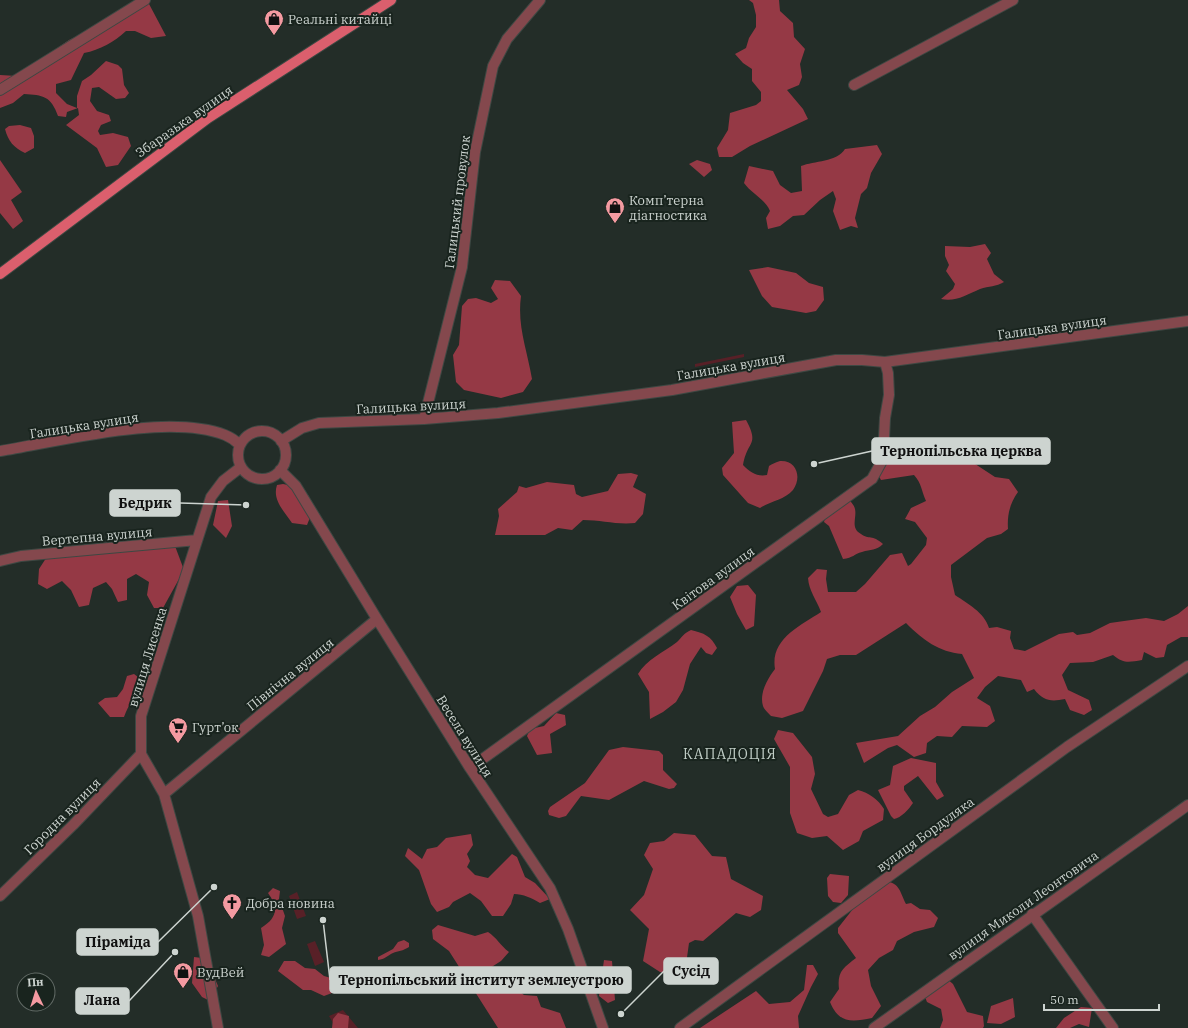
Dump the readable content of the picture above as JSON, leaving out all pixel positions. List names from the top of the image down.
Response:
{
  "streets": {
    "main road": ["Збаразька вулиця"],
    "street": [
      "Галицький провулок",
      "Галицька вулиця",
      "Вертепна вулиця",
      "Квітова вулиця",
      "вулиця Лисенка",
      "Північна вулиця",
      "Весела вулиця",
      "Городна вулиця",
      "вулиця Бордуляка",
      "вулиця Миколи Леонтовича"
    ]
  },
  "crossings": [
    ["Галицький провулок", "Галицька вулиця"],
    ["Галицька вулиця", "Квітова вулиця"],
    ["Галицька вулиця", "вулиця Лисенка"],
    ["Галицька вулиця", "Весела вулиця"],
    ["Вертепна вулиця", "вулиця Лисенка"],
    ["Квітова вулиця", "Весела вулиця"],
    ["вулиця Лисенка", "Весела вулиця"],
    ["вулиця Лисенка", "Городна вулиця"],
    ["Північна вулиця", "Весела вулиця"]
  ],
  "districts": ["КАПАДОЦІЯ"],
  "places": {
    "shop": ["Реальні китайці", "Комп’терна діагностика", "ВудВей"],
    "other": [
      "Тернопільська церква",
      "Бедрик",
      "Піраміда",
      "Тернопільський інститут землеустрою",
      "Лана",
      "Сусід"
    ],
    "supermarket": ["Гурт’ок"],
    "church": ["Добра новина"]
  },
  "scale_bar": "50 m",
  "north": "top"
}
